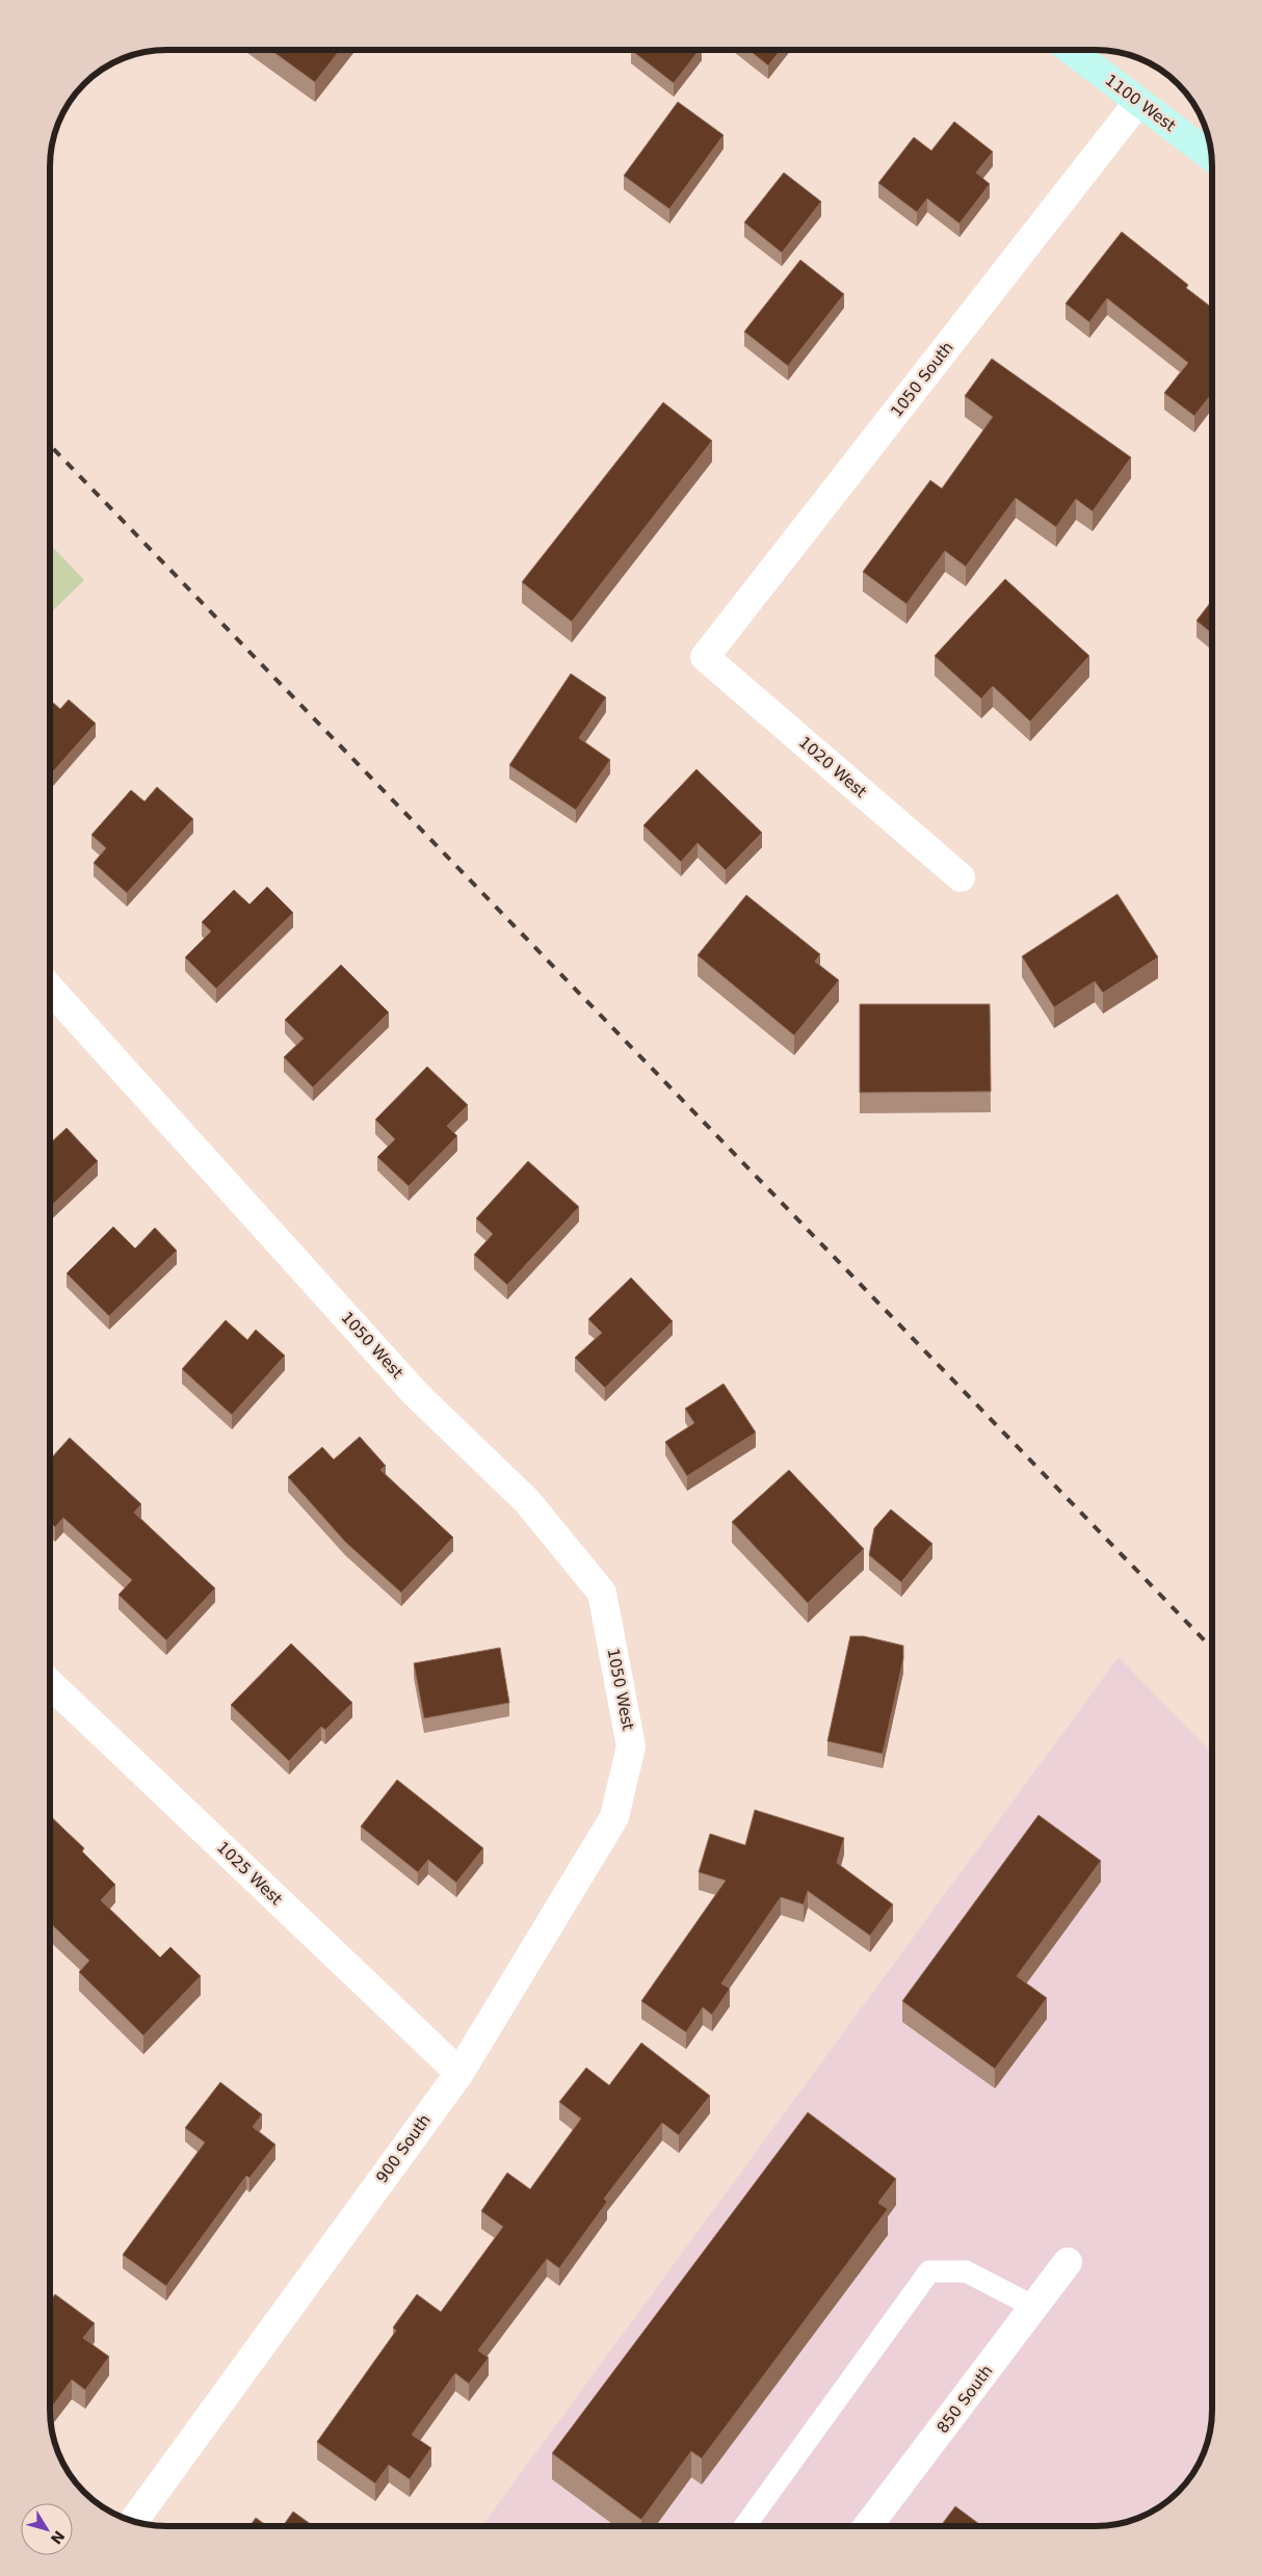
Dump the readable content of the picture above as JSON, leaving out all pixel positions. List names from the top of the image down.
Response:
{
  "streets": {
    "street": [
      "1100 West",
      "1050 South",
      "1020 West",
      "1050 West",
      "1025 West",
      "900 South",
      "850 South"
    ]
  },
  "crossings": [
    ["1100 West", "1050 South"],
    ["1050 South", "1020 West"],
    ["1050 West", "900 South"],
    ["1025 West", "900 South"]
  ],
  "north": "bottom right"
}
